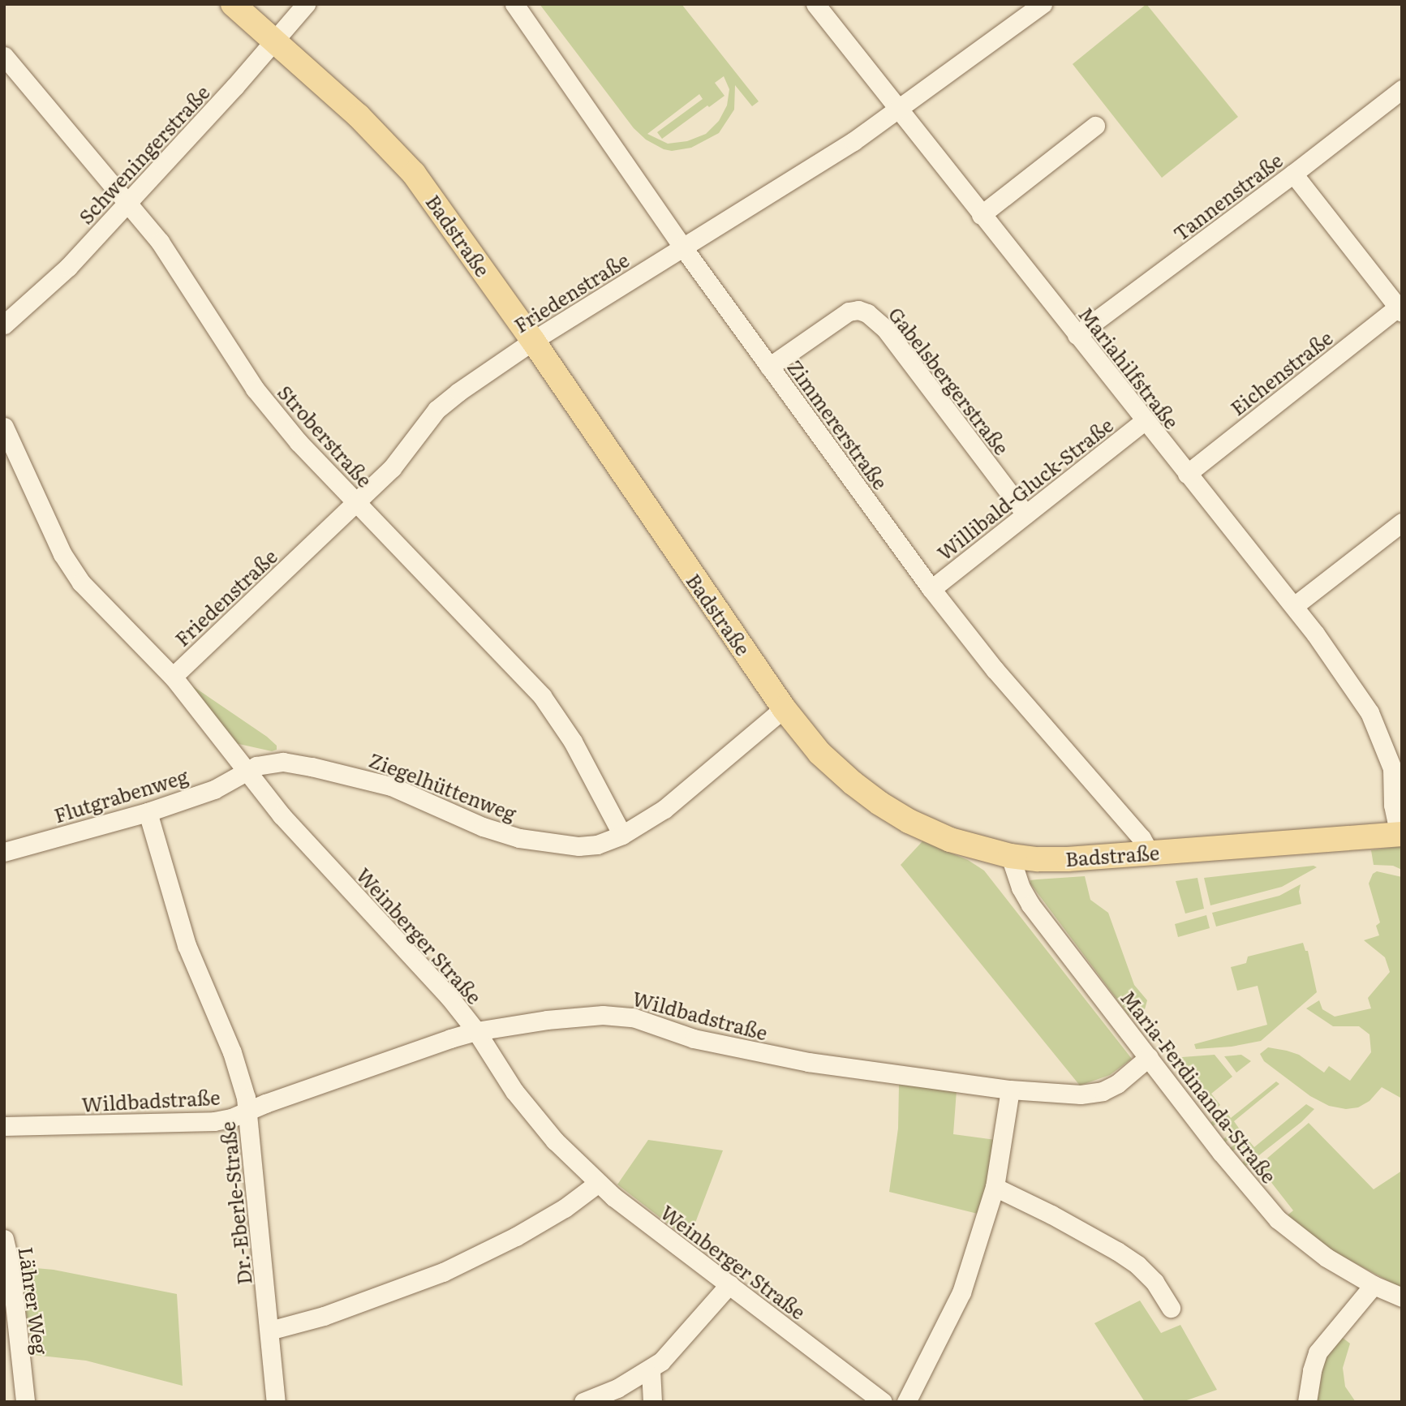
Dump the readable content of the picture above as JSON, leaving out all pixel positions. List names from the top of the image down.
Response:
{
  "streets": {
    "main road": ["Badstraße"],
    "street": [
      "Schweningerstraße",
      "Tannenstraße",
      "Friedenstraße",
      "Mariahilfstraße",
      "Eichenstraße",
      "Gabelsbergerstraße",
      "Zimmererstraße",
      "Stroberstraße",
      "Willibald-Gluck-Straße",
      "Ziegelhüttenweg",
      "Flutgrabenweg",
      "Weinberger Straße",
      "Wildbadstraße",
      "Maria-Ferdinanda-Straße",
      "Dr.-Eberle-Straße",
      "Lährer Weg"
    ]
  },
  "crossings": [
    ["Schweningerstraße", "Badstraße"],
    ["Schweningerstraße", "Stroberstraße"],
    ["Tannenstraße", "Mariahilfstraße"],
    ["Badstraße", "Friedenstraße"],
    ["Badstraße", "Mariahilfstraße"],
    ["Badstraße", "Zimmererstraße"],
    ["Badstraße", "Ziegelhüttenweg"],
    ["Badstraße", "Maria-Ferdinanda-Straße"],
    ["Friedenstraße", "Mariahilfstraße"],
    ["Friedenstraße", "Zimmererstraße"],
    ["Friedenstraße", "Stroberstraße"],
    ["Friedenstraße", "Weinberger Straße"],
    ["Mariahilfstraße", "Eichenstraße"],
    ["Mariahilfstraße", "Willibald-Gluck-Straße"],
    ["Gabelsbergerstraße", "Zimmererstraße"],
    ["Gabelsbergerstraße", "Willibald-Gluck-Straße"],
    ["Zimmererstraße", "Willibald-Gluck-Straße"],
    ["Stroberstraße", "Ziegelhüttenweg"],
    ["Ziegelhüttenweg", "Flutgrabenweg"],
    ["Ziegelhüttenweg", "Weinberger Straße"],
    ["Flutgrabenweg", "Weinberger Straße"],
    ["Flutgrabenweg", "Dr.-Eberle-Straße"],
    ["Weinberger Straße", "Wildbadstraße"],
    ["Wildbadstraße", "Maria-Ferdinanda-Straße"],
    ["Wildbadstraße", "Dr.-Eberle-Straße"]
  ]
}
